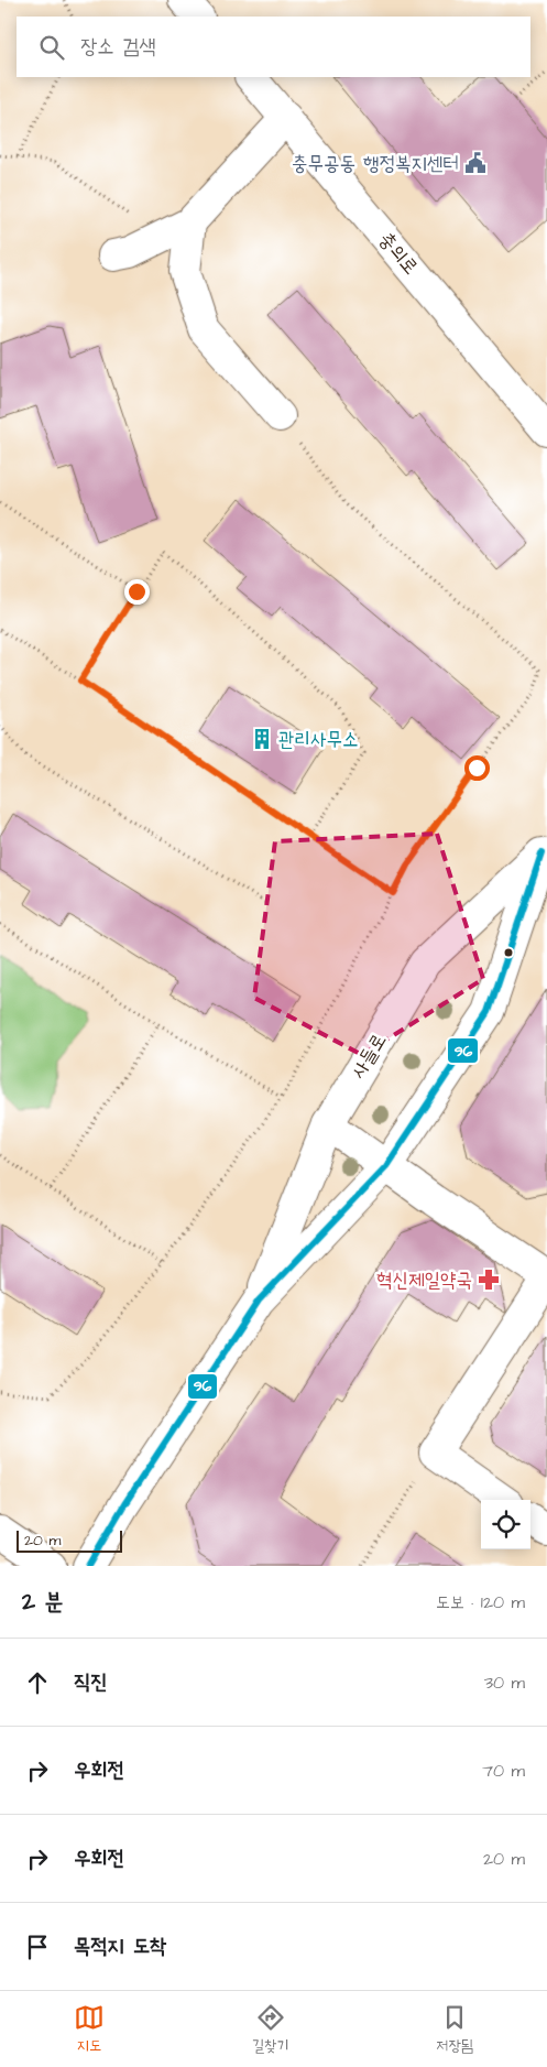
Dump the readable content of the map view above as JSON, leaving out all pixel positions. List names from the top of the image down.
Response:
{
  "streets": {
    "street": ["충의로", "사들로"]
  },
  "places": {
    "public building": ["충무공동 행정복지센터"],
    "building": ["관리사무소"],
    "pharmacy": ["혁신제일약국"]
  },
  "lines": ["transit line 96"],
  "scale_bar": "20 m",
  "page": {
    "search": "장소 검색",
    "scale": "20 m",
    "heading": ["2 분", "도보 · 120 m"],
    "list": [
      ["직진", "30 m"],
      ["우회전", "70 m"],
      ["우회전", "20 m"],
      "목적지 도착"
    ],
    "nav": ["지도", "길찾기", "저장됨"]
  }
}
